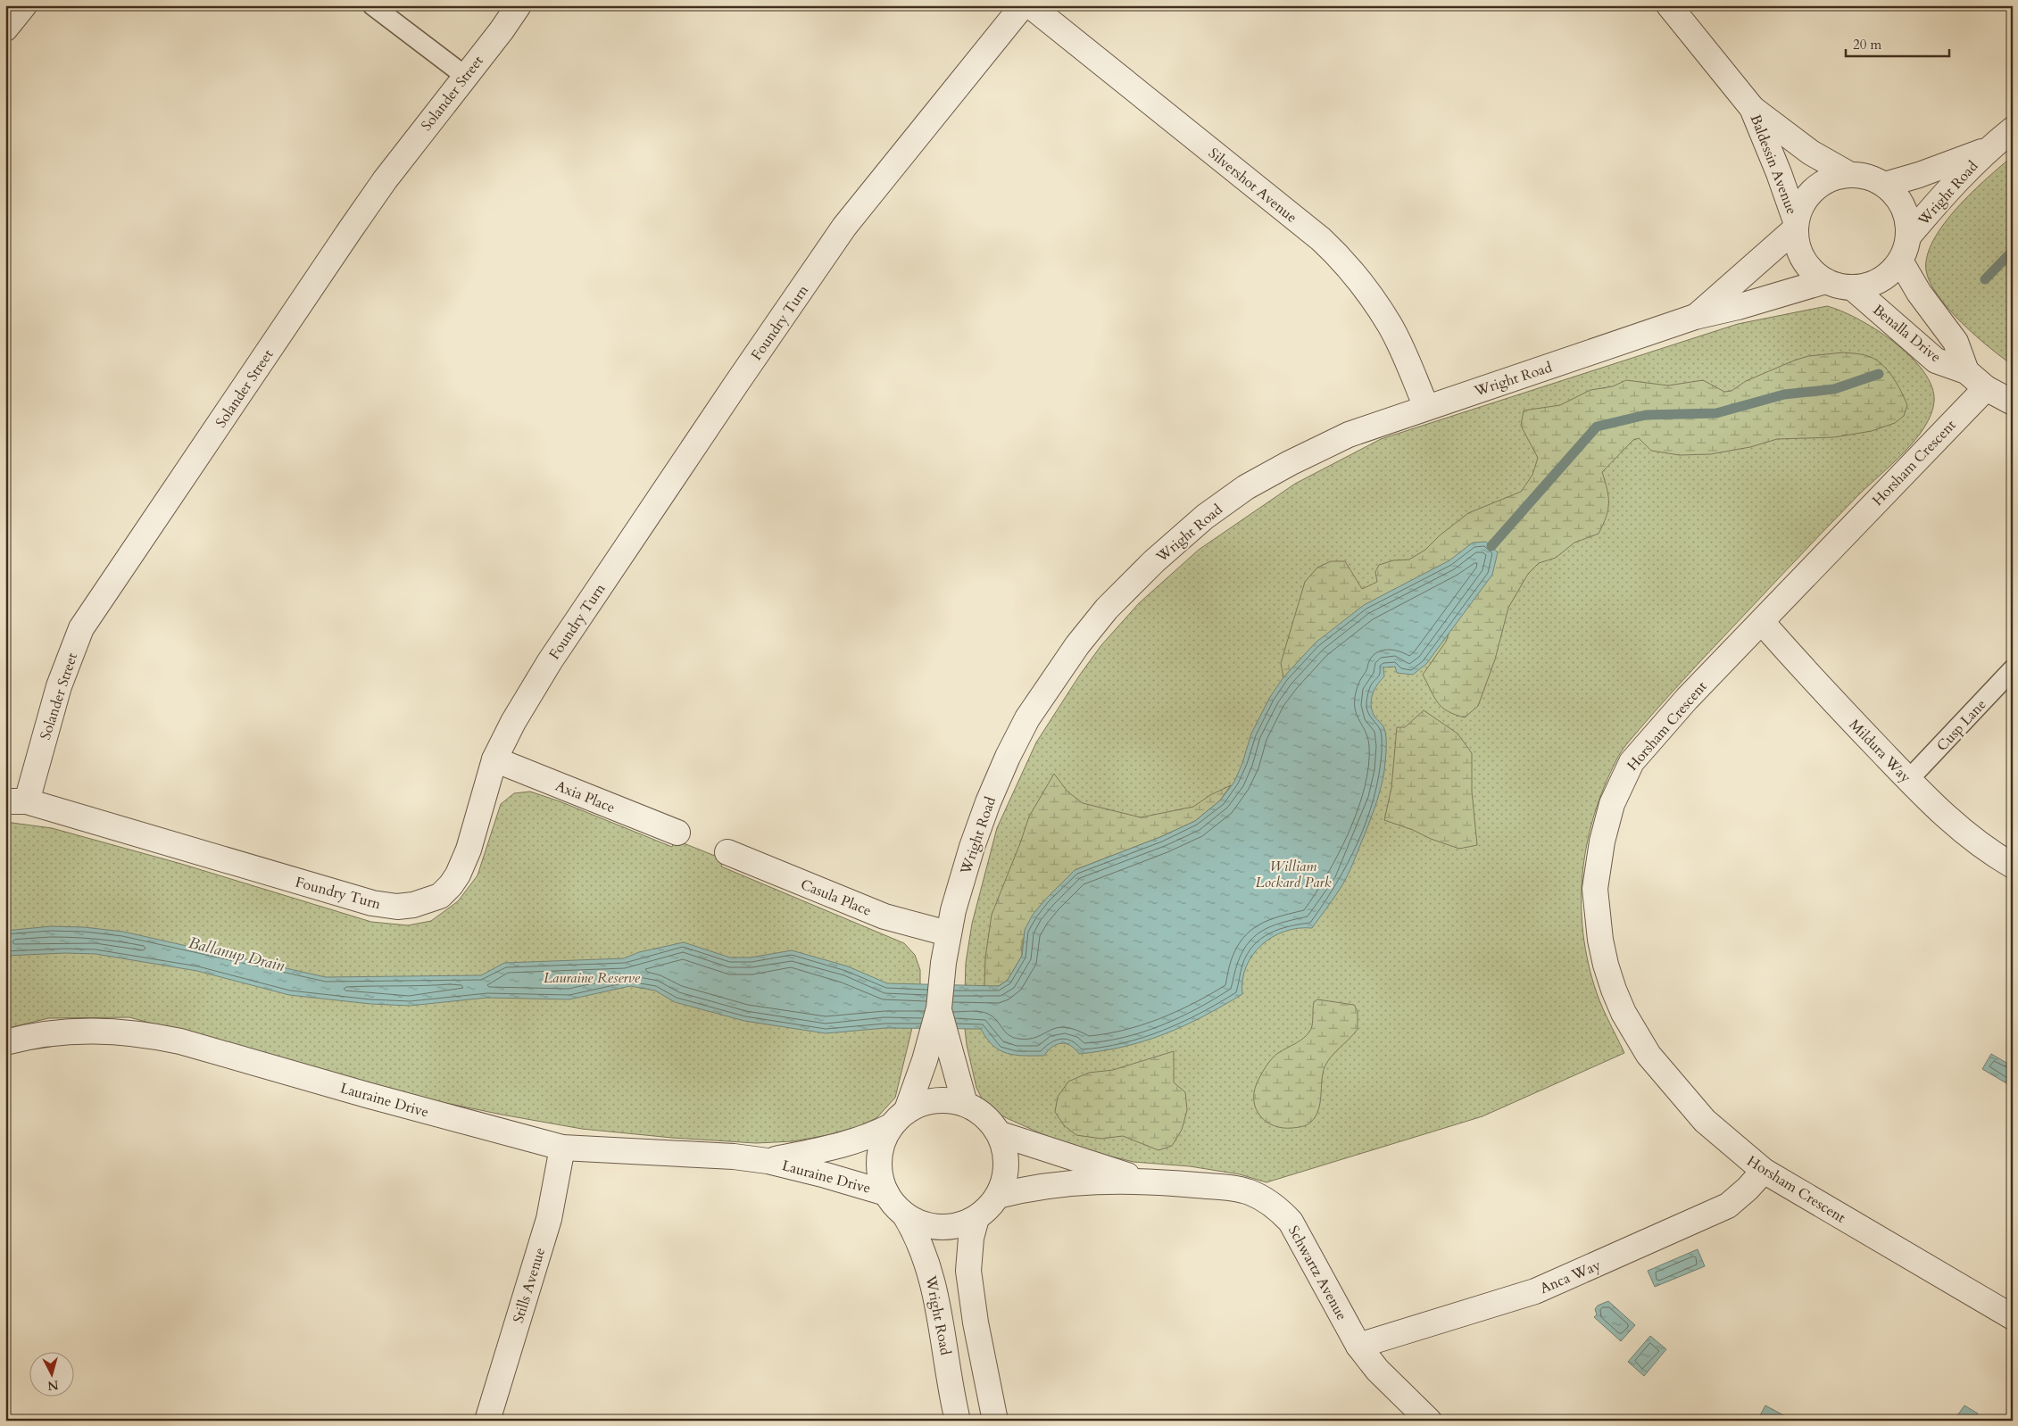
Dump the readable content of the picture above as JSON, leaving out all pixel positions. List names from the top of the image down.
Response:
{
  "streets": {
    "street": [
      "Solander Street",
      "Baldessin Avenue",
      "Silvershot Avenue",
      "Wright Road",
      "Foundry Turn",
      "Benalla Drive",
      "Horsham Crescent",
      "Mildura Way",
      "Axia Place",
      "Casula Place",
      "Lauraine Drive",
      "Schwartz Avenue",
      "Anca Way",
      "Stills Avenue"
    ],
    "lane": ["Cusp Lane"]
  },
  "crossings": [
    ["Solander Street", "Foundry Turn"],
    ["Baldessin Avenue", "Wright Road"],
    ["Baldessin Avenue", "Benalla Drive"],
    ["Silvershot Avenue", "Wright Road"],
    ["Wright Road", "Benalla Drive"],
    ["Wright Road", "Casula Place"],
    ["Wright Road", "Lauraine Drive"],
    ["Wright Road", "Schwartz Avenue"],
    ["Foundry Turn", "Axia Place"],
    ["Benalla Drive", "Horsham Crescent"],
    ["Horsham Crescent", "Mildura Way"],
    ["Horsham Crescent", "Anca Way"],
    ["Cusp Lane", "Mildura Way"],
    ["Lauraine Drive", "Schwartz Avenue"],
    ["Lauraine Drive", "Stills Avenue"],
    ["Schwartz Avenue", "Anca Way"]
  ],
  "water": ["Ballanup Drain"],
  "parks": ["William Lockard Park", "Lauraine Reserve"],
  "scale_bar": "20 m",
  "north": "bottom"
}
